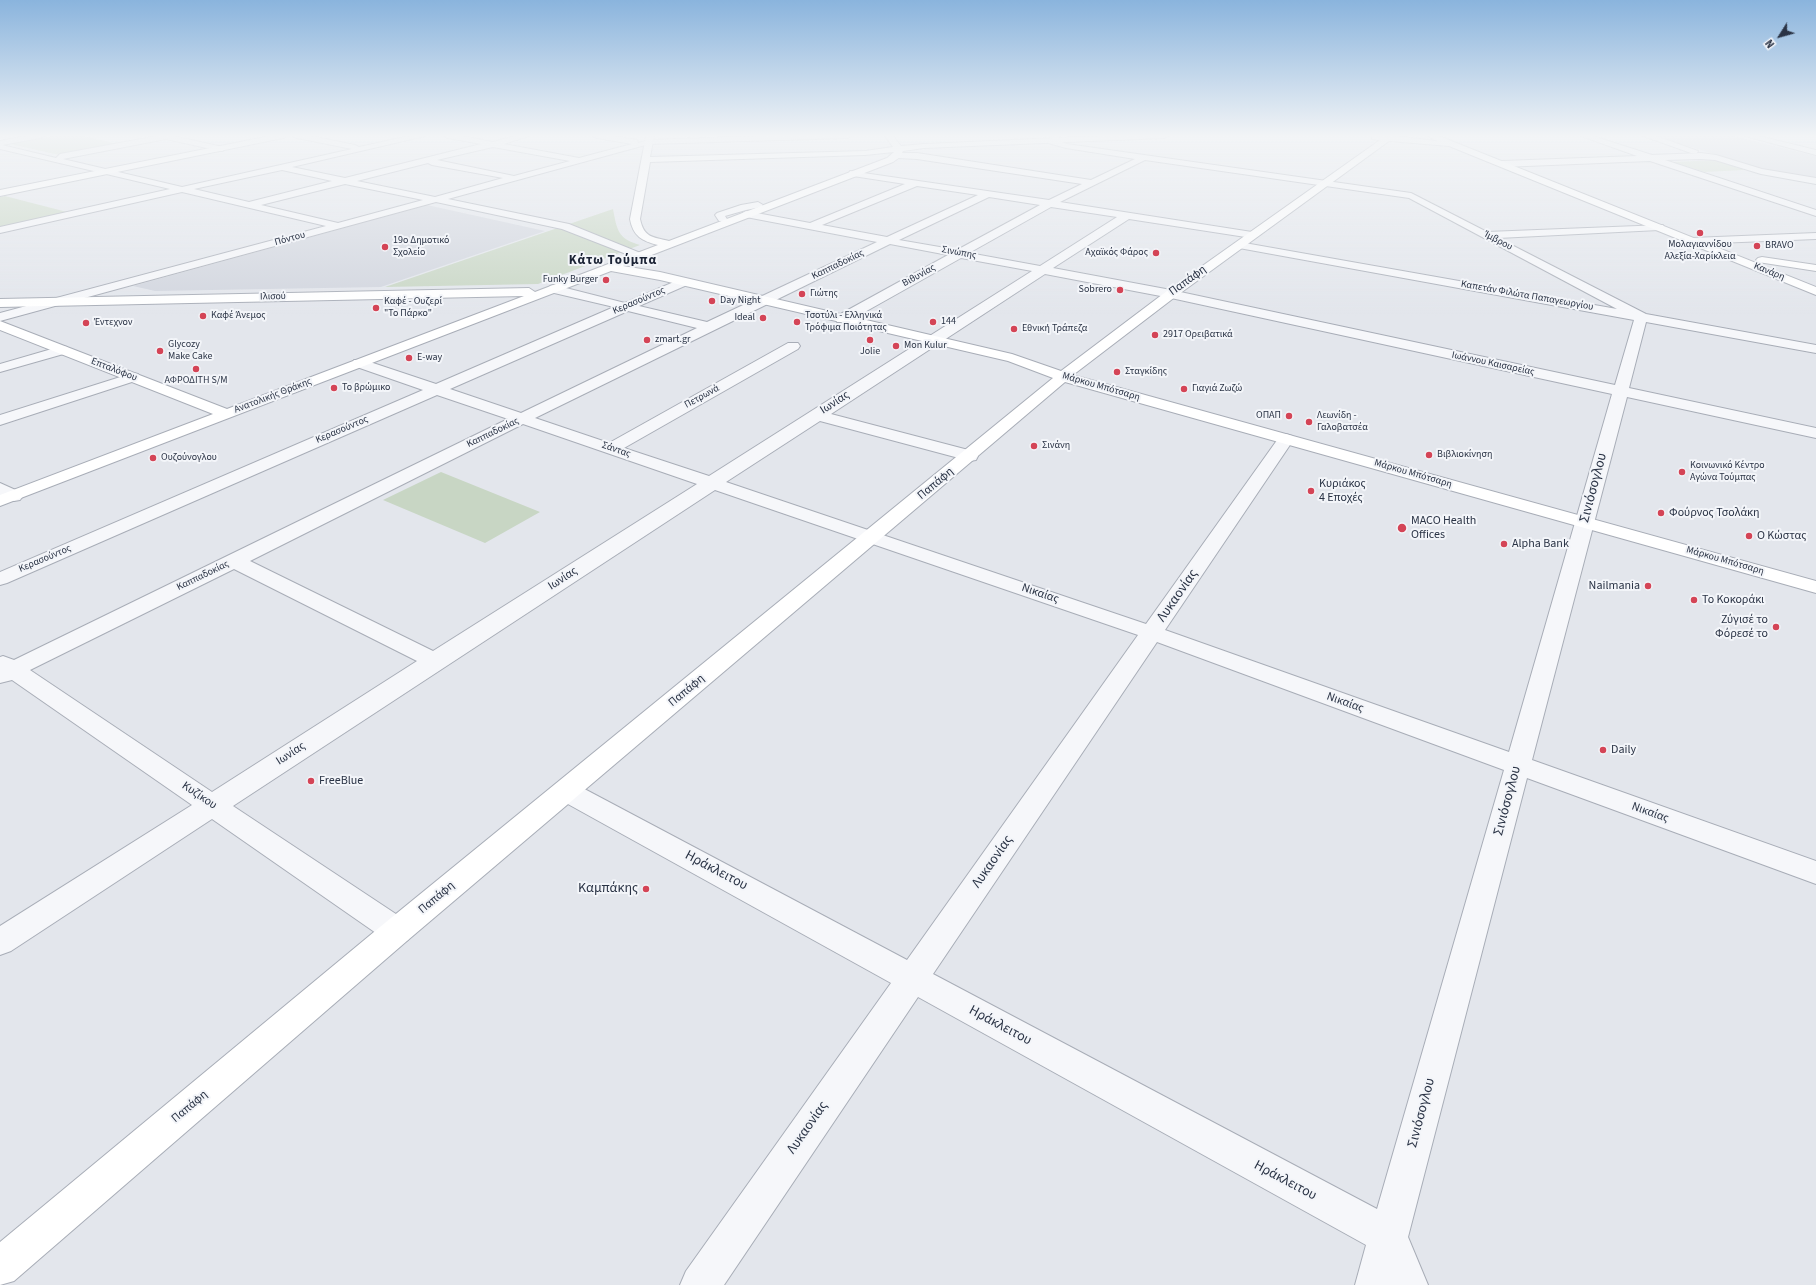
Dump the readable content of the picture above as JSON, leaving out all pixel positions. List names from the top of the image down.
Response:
{
  "streets": {
    "street": [
      "Πόντου",
      "Ίμβρου",
      "Σινώπης",
      "Καππαδοκίας",
      "Κανάρη",
      "Βιθυνίας",
      "Παπάφη",
      "Καπετάν Φιλώτα Παπαγεωργίου",
      "Ιλισού",
      "Κερασούντος",
      "Ιωάννου Καισαρείας",
      "Επταλόφου",
      "Μάρκου Μπότσαρη",
      "Ανατολικής Θράκης",
      "Πετρωνά",
      "Ιωνίας",
      "Σάντας",
      "Σινιόσογλου",
      "Νικαίας",
      "Λυκαονίας",
      "Κυζίκου",
      "Ηράκλειτου"
    ]
  },
  "crossings": [
    ["Πόντου", "Ιλισού"],
    ["Ίμβρου", "Καπετάν Φιλώτα Παπαγεωργίου"],
    ["Ίμβρου", "Σινιόσογλου"],
    ["Σινώπης", "Καππαδοκίας"],
    ["Σινώπης", "Βιθυνίας"],
    ["Σινώπης", "Παπάφη"],
    ["Σινώπης", "Ιωάννου Καισαρείας"],
    ["Σινώπης", "Ανατολικής Θράκης"],
    ["Σινώπης", "Ιωνίας"],
    ["Καππαδοκίας", "Μάρκου Μπότσαρη"],
    ["Καππαδοκίας", "Σάντας"],
    ["Καππαδοκίας", "Κυζίκου"],
    ["Βιθυνίας", "Μάρκου Μπότσαρη"],
    ["Παπάφη", "Καπετάν Φιλώτα Παπαγεωργίου"],
    ["Παπάφη", "Ιωάννου Καισαρείας"],
    ["Παπάφη", "Μάρκου Μπότσαρη"],
    ["Παπάφη", "Σάντας"],
    ["Παπάφη", "Νικαίας"],
    ["Παπάφη", "Κυζίκου"],
    ["Παπάφη", "Ηράκλειτου"],
    ["Καπετάν Φιλώτα Παπαγεωργίου", "Σινιόσογλου"],
    ["Ιλισού", "Ανατολικής Θράκης"],
    ["Κερασούντος", "Μάρκου Μπότσαρη"],
    ["Κερασούντος", "Σάντας"],
    ["Ιωάννου Καισαρείας", "Σινιόσογλου"],
    ["Επταλόφου", "Ανατολικής Θράκης"],
    ["Μάρκου Μπότσαρη", "Ανατολικής Θράκης"],
    ["Μάρκου Μπότσαρη", "Ιωνίας"],
    ["Μάρκου Μπότσαρη", "Σινιόσογλου"],
    ["Μάρκου Μπότσαρη", "Λυκαονίας"],
    ["Ανατολικής Θράκης", "Σάντας"],
    ["Πετρωνά", "Σάντας"],
    ["Ιωνίας", "Σάντας"],
    ["Ιωνίας", "Κυζίκου"],
    ["Σάντας", "Νικαίας"],
    ["Σινιόσογλου", "Νικαίας"],
    ["Σινιόσογλου", "Ηράκλειτου"],
    ["Νικαίας", "Λυκαονίας"],
    ["Λυκαονίας", "Ηράκλειτου"]
  ],
  "districts": ["Κάτω Τούμπα"],
  "places": [
    "Μολαγιαννίδου Αλεξία-Χαρίκλεια",
    "BRAVO",
    "19ο Δημοτικό Σχολείο",
    "Αχαϊκός Φάρος",
    "Funky Burger",
    "Sobrero",
    "Γιώτης",
    "Day Night",
    "Καφέ - Ουζερί \"Το Πάρκο\"",
    "Καφέ Άνεμος",
    "Ideal",
    "Τσοτύλι - Ελληνικά Τρόφιμα Ποιότητας",
    "144",
    "Έντεχνον",
    "Εθνική Τράπεζα",
    "2917 Ορειβατικά",
    "zmart.gr",
    "Jolie",
    "Mon Kulur",
    "Glycozy Make Cake",
    "E-way",
    "ΑΦΡΟΔΙΤΗ S/M",
    "Σταγκίδης",
    "Το βρώμικο",
    "Γιαγιά Ζωζώ",
    "ΟΠΑΠ",
    "Λεωνίδη - Γαλοβατσέα",
    "Σινάνη",
    "Βιβλιοκίνηση",
    "Ουζούνογλου",
    "Κοινωνικό Κέντρο Αγώνα Τούμπας",
    "Κυριάκος 4 Εποχές",
    "Φούρνος Τσολάκη",
    "MACO Health Offices",
    "Ο Κώστας",
    "Alpha Bank",
    "Nailmania",
    "Το Κοκοράκι",
    "Ζύγισέ το Φόρεσέ το",
    "Daily",
    "FreeBlue",
    "Καμπάκης"
  ],
  "north": "bottom left"
}
